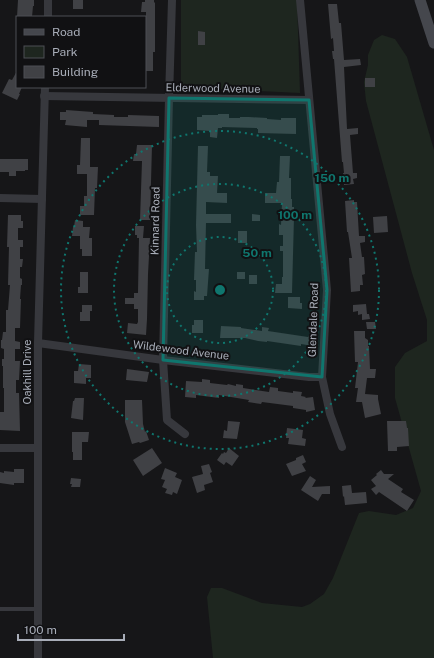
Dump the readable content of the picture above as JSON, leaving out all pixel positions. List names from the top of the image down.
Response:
{
  "streets": {
    "street": [
      "Elderwood Avenue",
      "Kinnard Road",
      "Glendale Road",
      "Wildewood Avenue",
      "Oakhill Drive"
    ]
  },
  "crossings": [
    ["Elderwood Avenue", "Kinnard Road"],
    ["Elderwood Avenue", "Glendale Road"],
    ["Elderwood Avenue", "Oakhill Drive"],
    ["Kinnard Road", "Wildewood Avenue"],
    ["Glendale Road", "Wildewood Avenue"],
    ["Wildewood Avenue", "Oakhill Drive"]
  ],
  "legend": ["Road", "Park", "Building"],
  "scale_bar": "100 m",
  "rings": ["150 m", "100 m", "50 m"]
}
